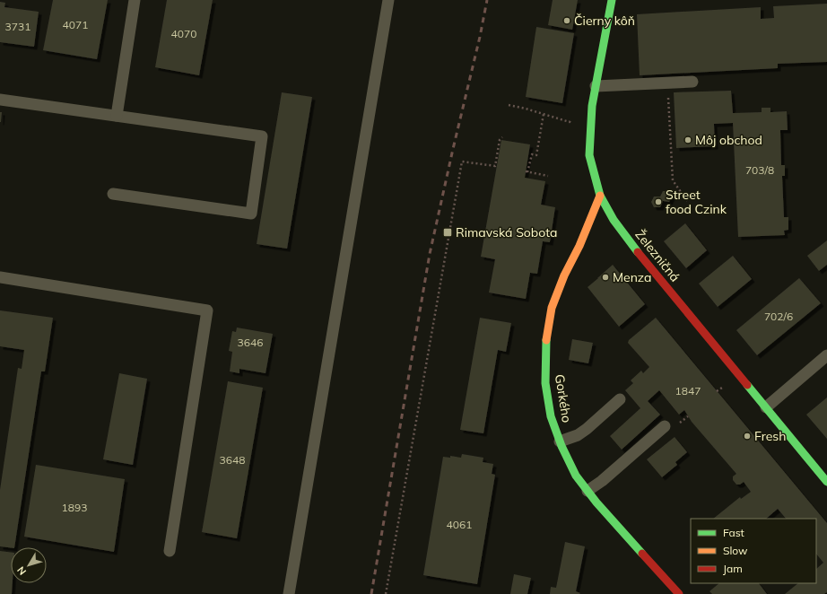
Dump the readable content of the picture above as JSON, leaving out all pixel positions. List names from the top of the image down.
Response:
{
  "streets": {
    "street": ["Železničná", "Gorkého"]
  },
  "crossings": [
    ["Železničná", "Gorkého"]
  ],
  "places": {
    "other": [
      "Čierny kôň",
      "Môj obchod",
      "Street food Czink",
      "Menza",
      "Fresh"
    ],
    "transit": ["Rimavská Sobota"]
  },
  "house_numbers": [
    "4071",
    "3731",
    "4070",
    "703/8",
    "702/6",
    "3646",
    "1847",
    "3648",
    "1893",
    "4061"
  ],
  "legend": ["Fast", "Slow", "Jam"],
  "north": "bottom left"
}
